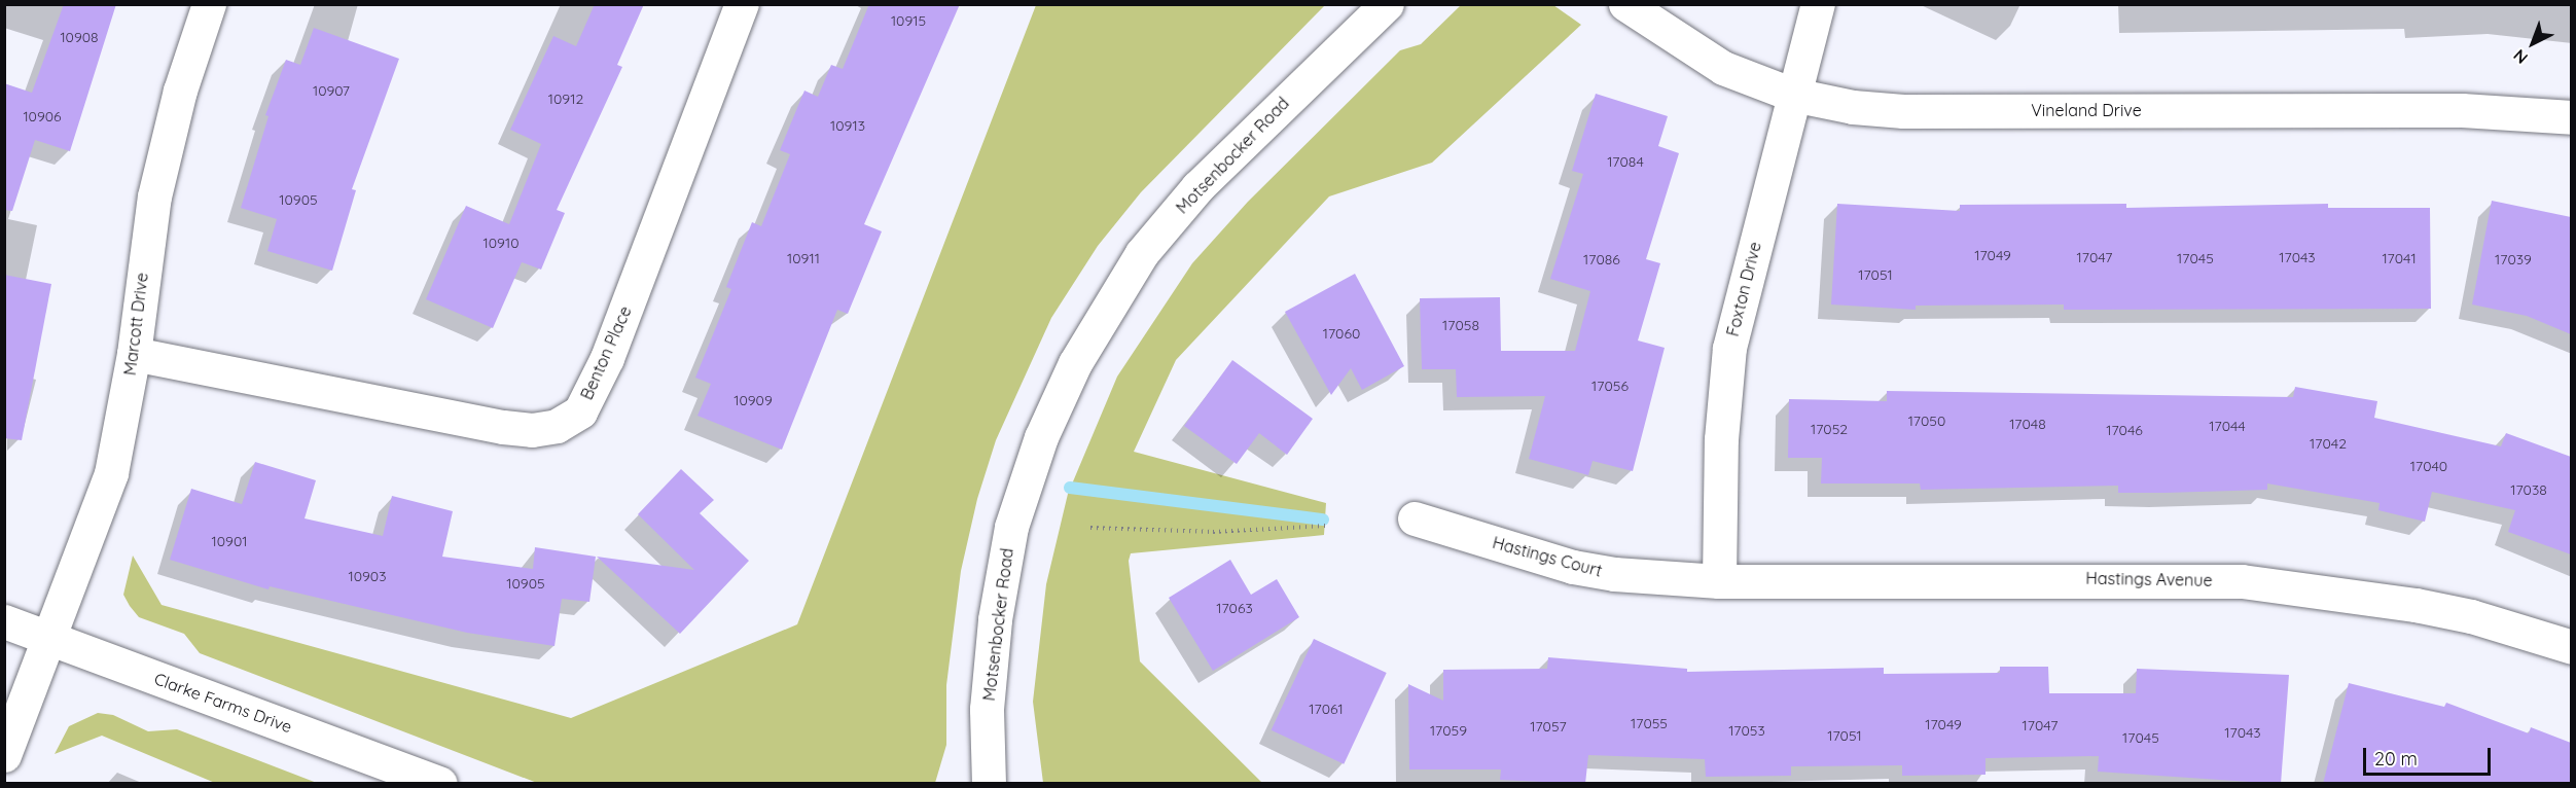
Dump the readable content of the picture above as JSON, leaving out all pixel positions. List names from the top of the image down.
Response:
{
  "streets": {
    "street": [
      "Vineland Drive",
      "Motsenbocker Road",
      "Foxton Drive",
      "Marcott Drive",
      "Benton Place",
      "Hastings Court",
      "Hastings Avenue",
      "Clarke Farms Drive"
    ]
  },
  "crossings": [
    ["Vineland Drive", "Foxton Drive"],
    ["Foxton Drive", "Hastings Court"],
    ["Foxton Drive", "Hastings Avenue"],
    ["Marcott Drive", "Benton Place"],
    ["Marcott Drive", "Clarke Farms Drive"],
    ["Hastings Court", "Hastings Avenue"]
  ],
  "house_numbers": [
    "10915",
    "10908",
    "10907",
    "10912",
    "10906",
    "10913",
    "17084",
    "10905",
    "10910",
    "17049",
    "17047",
    "17043",
    "10911",
    "17045",
    "17041",
    "17086",
    "17039",
    "17051",
    "17058",
    "17060",
    "17056",
    "10909",
    "17050",
    "17048",
    "17044",
    "17052",
    "17046",
    "17042",
    "17040",
    "17038",
    "10901",
    "10903",
    "10905",
    "17063",
    "17061",
    "17055",
    "17049",
    "17047",
    "17057",
    "17059",
    "17053",
    "17043",
    "17051",
    "17045"
  ],
  "scale_bar": "20 m",
  "north": "bottom left"
}
